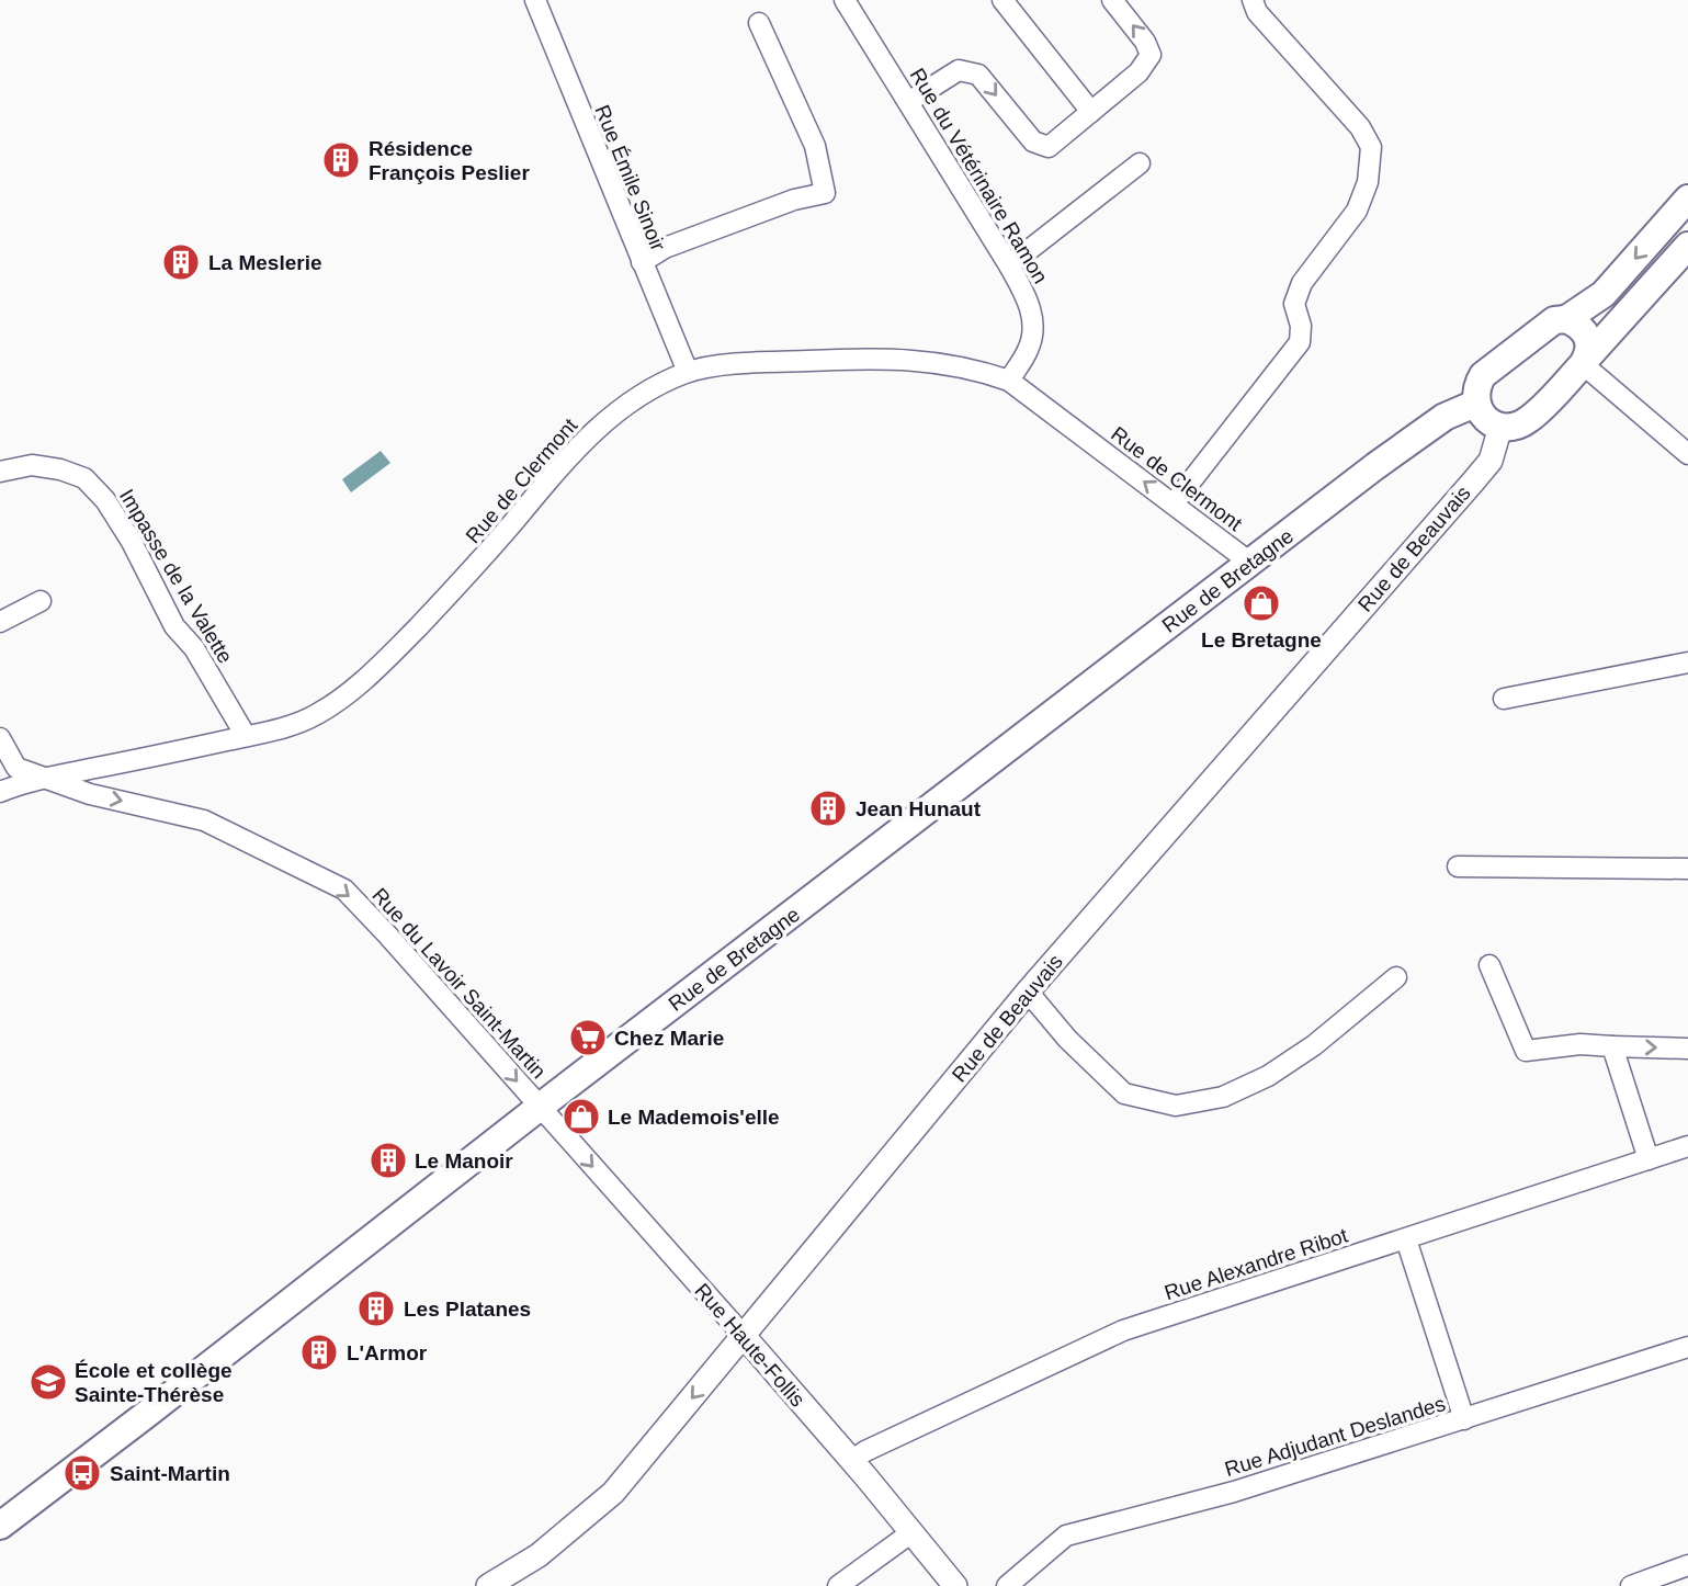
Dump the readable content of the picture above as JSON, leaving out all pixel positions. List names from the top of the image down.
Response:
{
  "streets": {
    "main road": ["Rue de Bretagne"],
    "street": [
      "Rue du Vétérinaire Ramon",
      "Rue Émile Sinoir",
      "Rue de Clermont",
      "Rue de Beauvais",
      "Impasse de la Valette",
      "Rue du Lavoir Saint-Martin",
      "Rue Alexandre Ribot",
      "Rue Haute-Follis",
      "Rue Adjudant Deslandes"
    ]
  },
  "crossings": [
    ["Rue du Vétérinaire Ramon", "Rue de Clermont"],
    ["Rue Émile Sinoir", "Rue de Clermont"],
    ["Rue de Clermont", "Impasse de la Valette"],
    ["Rue de Clermont", "Rue de Bretagne"],
    ["Rue de Clermont", "Rue du Lavoir Saint-Martin"],
    ["Rue de Beauvais", "Rue Haute-Follis"],
    ["Rue de Bretagne", "Rue du Lavoir Saint-Martin"],
    ["Rue de Bretagne", "Rue Haute-Follis"],
    ["Rue du Lavoir Saint-Martin", "Rue Haute-Follis"],
    ["Rue Alexandre Ribot", "Rue Haute-Follis"]
  ],
  "one_way": ["Rue du Lavoir Saint-Martin", "Rue Haute-Follis"],
  "places": {
    "building": [
      "Résidence François Peslier",
      "La Meslerie",
      "Jean Hunaut",
      "Le Manoir",
      "Les Platanes",
      "L'Armor"
    ],
    "shop": ["Le Bretagne", "Le Mademois'elle"],
    "supermarket": ["Chez Marie"],
    "school or university": ["École et collège Sainte-Thérèse"],
    "bus stop": ["Saint-Martin"]
  }
}
